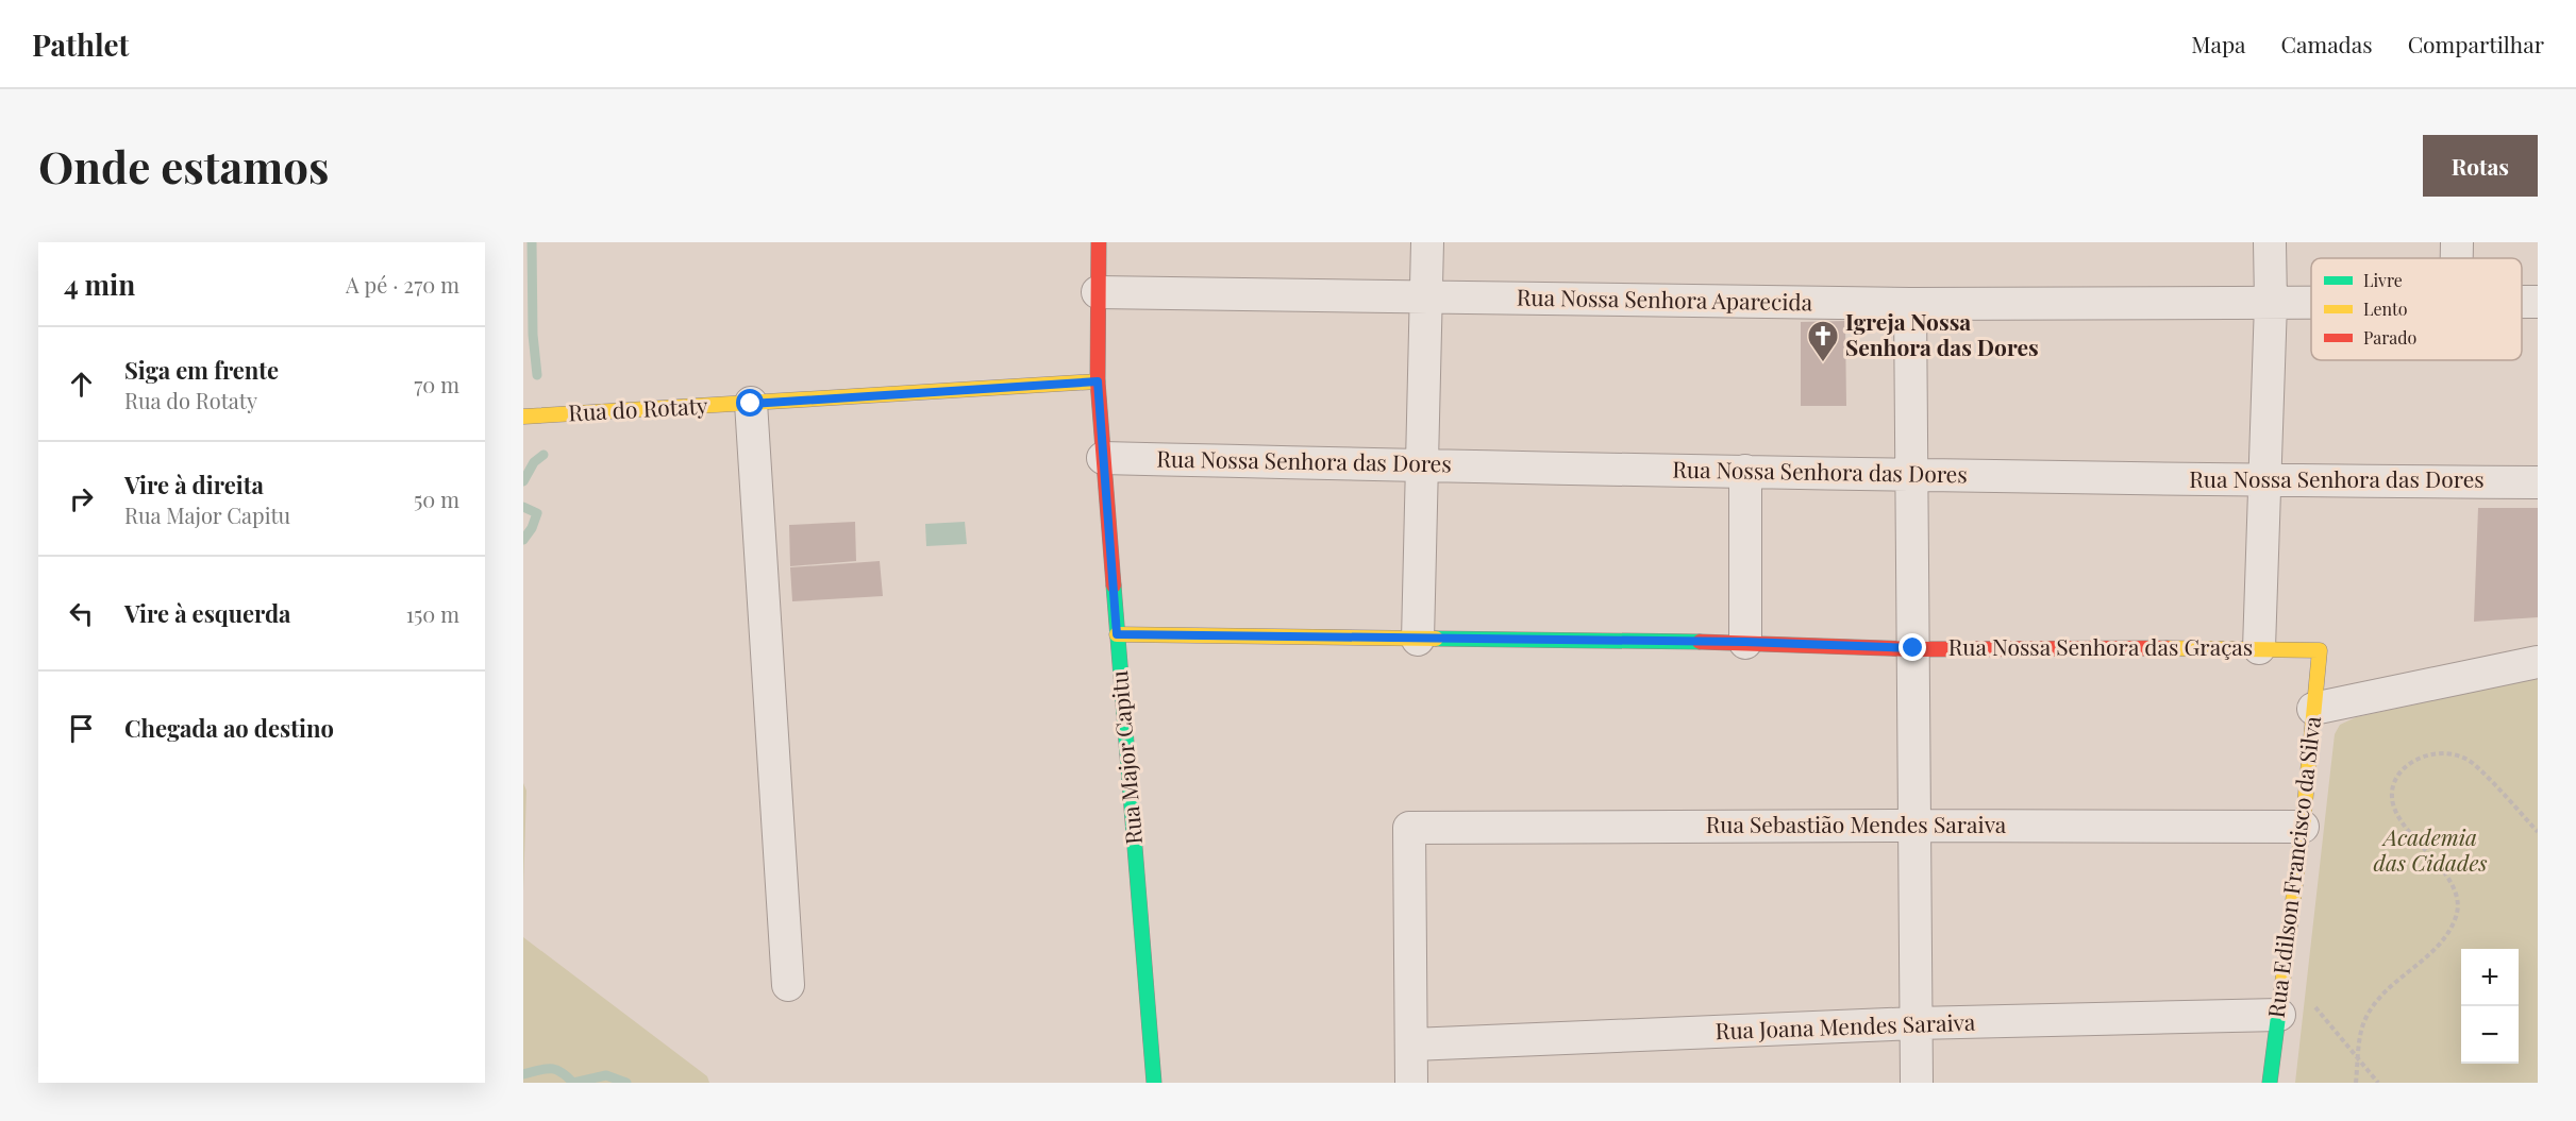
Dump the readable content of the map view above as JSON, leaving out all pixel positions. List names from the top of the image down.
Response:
{
  "streets": {
    "street": [
      "Rua Nossa Senhora Aparecida",
      "Rua do Rotaty",
      "Rua Nossa Senhora das Dores",
      "Rua Nossa Senhora das Graças",
      "Rua Major Capitu",
      "Rua Sebastião Mendes Saraiva",
      "Rua Edilson Francisco da Silva",
      "Rua Joana Mendes Saraiva"
    ]
  },
  "crossings": [
    ["Rua Nossa Senhora Aparecida", "Rua Major Capitu"],
    ["Rua do Rotaty", "Rua Major Capitu"],
    ["Rua Nossa Senhora das Dores", "Rua Major Capitu"],
    ["Rua Nossa Senhora das Graças", "Rua Major Capitu"],
    ["Rua Nossa Senhora das Graças", "Rua Edilson Francisco da Silva"],
    ["Rua Sebastião Mendes Saraiva", "Rua Edilson Francisco da Silva"],
    ["Rua Sebastião Mendes Saraiva", "Rua Joana Mendes Saraiva"],
    ["Rua Edilson Francisco da Silva", "Rua Joana Mendes Saraiva"]
  ],
  "parks": ["Academia das Cidades"],
  "places": {
    "church": ["Igreja Nossa Senhora das Dores"]
  },
  "legend": ["Livre", "Lento", "Parado"],
  "page": {
    "header": "Pathlet",
    "nav": ["Mapa", "Camadas", "Compartilhar"],
    "buttons": "Rotas",
    "title": "Onde estamos",
    "heading": ["4 min", "A pé · 270 m"],
    "list": [
      ["Siga em frente", "Rua do Rotaty", "70 m"],
      ["Vire à direita", "Rua Major Capitu", "50 m"],
      ["Vire à esquerda", "150 m"],
      "Chegada ao destino"
    ],
    "map_buttons": ["+", "−"]
  }
}
